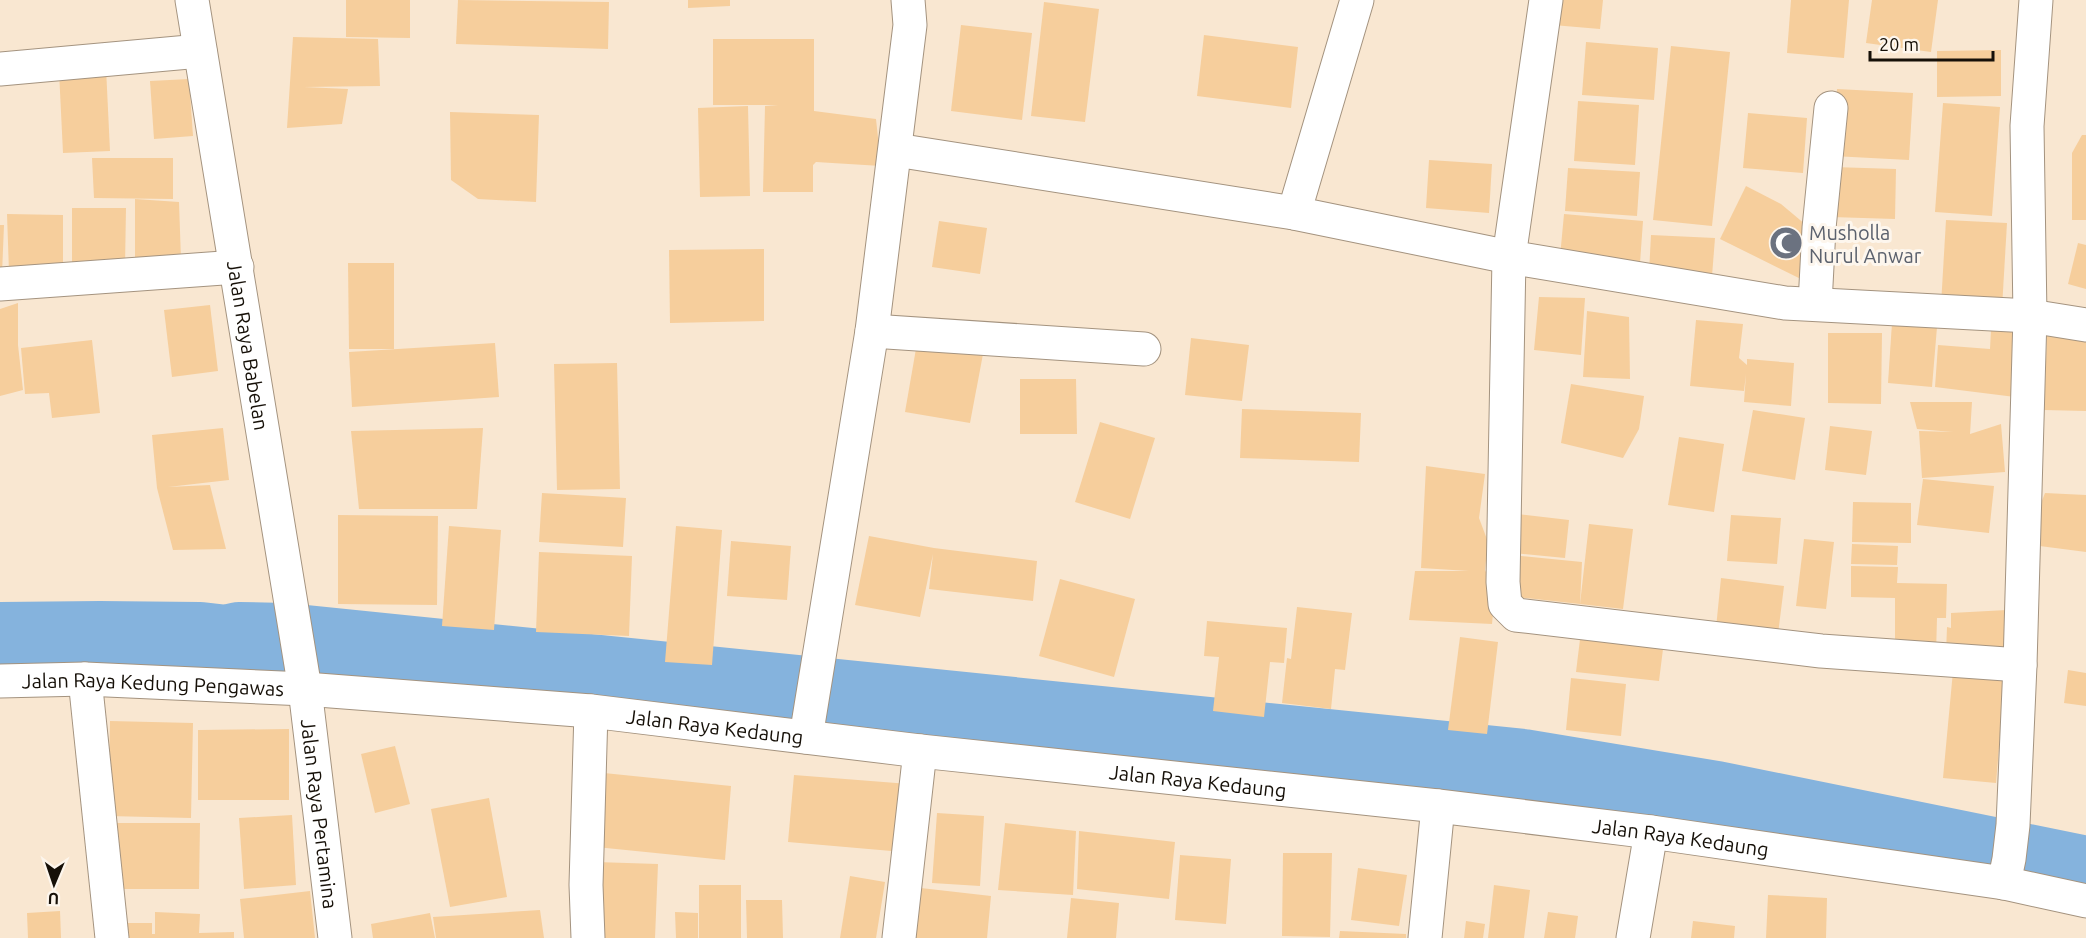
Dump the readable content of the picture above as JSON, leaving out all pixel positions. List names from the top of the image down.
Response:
{
  "streets": {
    "street": [
      "Jalan Raya Babelan",
      "Jalan Raya Kedung Pengawas",
      "Jalan Raya Kedaung",
      "Jalan Raya Pertamina"
    ]
  },
  "crossings": [
    ["Jalan Raya Babelan", "Jalan Raya Kedung Pengawas"],
    ["Jalan Raya Babelan", "Jalan Raya Kedaung"],
    ["Jalan Raya Babelan", "Jalan Raya Pertamina"],
    ["Jalan Raya Kedung Pengawas", "Jalan Raya Kedaung"],
    ["Jalan Raya Kedung Pengawas", "Jalan Raya Pertamina"],
    ["Jalan Raya Kedaung", "Jalan Raya Pertamina"]
  ],
  "places": {
    "mosque": ["Musholla Nurul Anwar"]
  },
  "scale_bar": "20 m",
  "north": "bottom"
}
